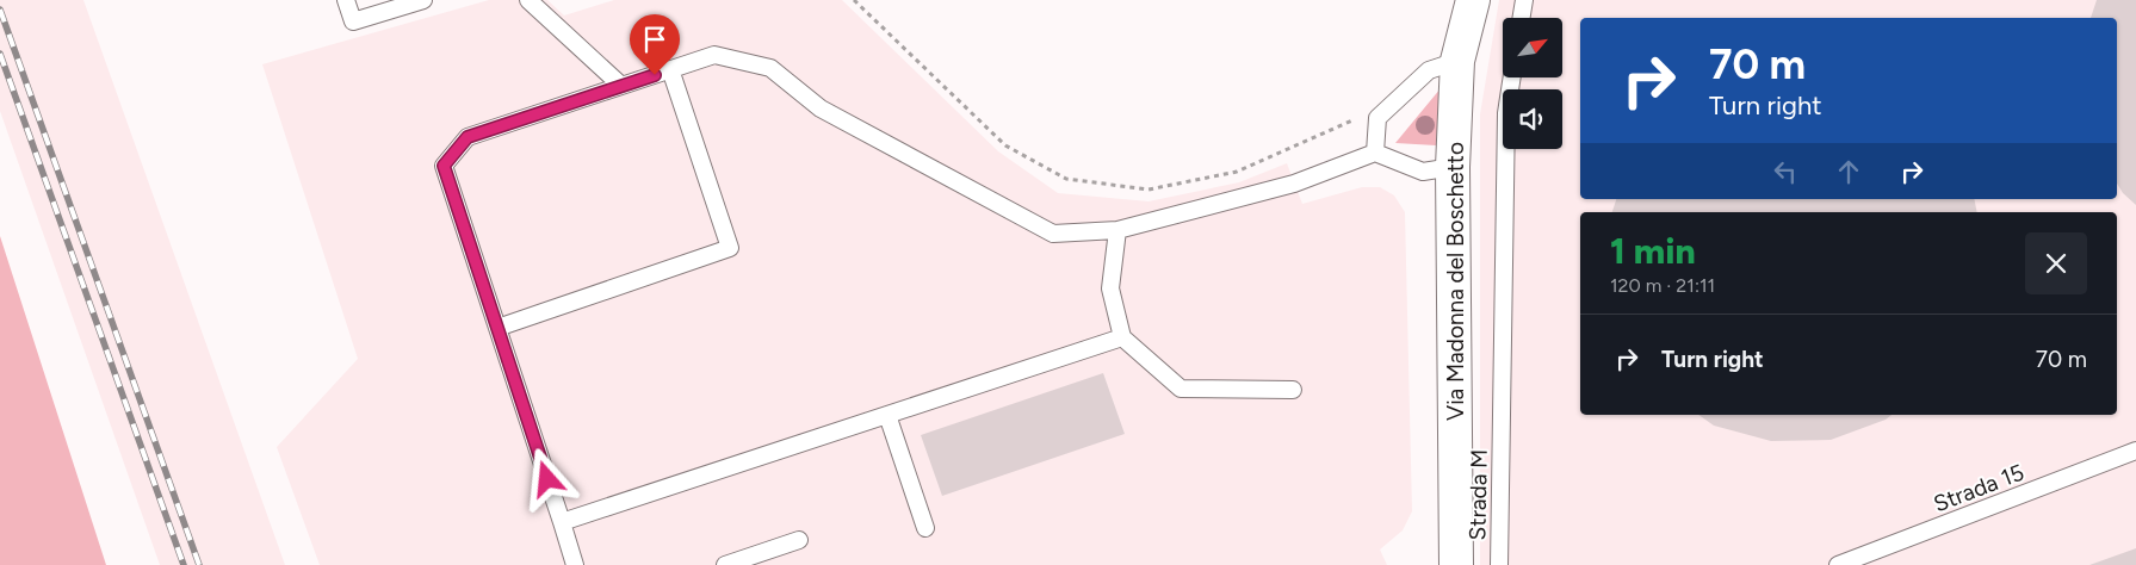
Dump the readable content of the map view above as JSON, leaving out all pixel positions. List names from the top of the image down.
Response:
{
  "streets": {
    "main road": ["Via Madonna del Boschetto"],
    "lane": ["Strada 15", "Strada M"]
  },
  "north": "top right",
  "page": {
    "turn": ["70 m", "Turn right"],
    "heading": ["1 min", "120 m · 21:11"],
    "list": [
      {
        "name": "Turn right",
        "value": "70 m"
      }
    ]
  }
}
